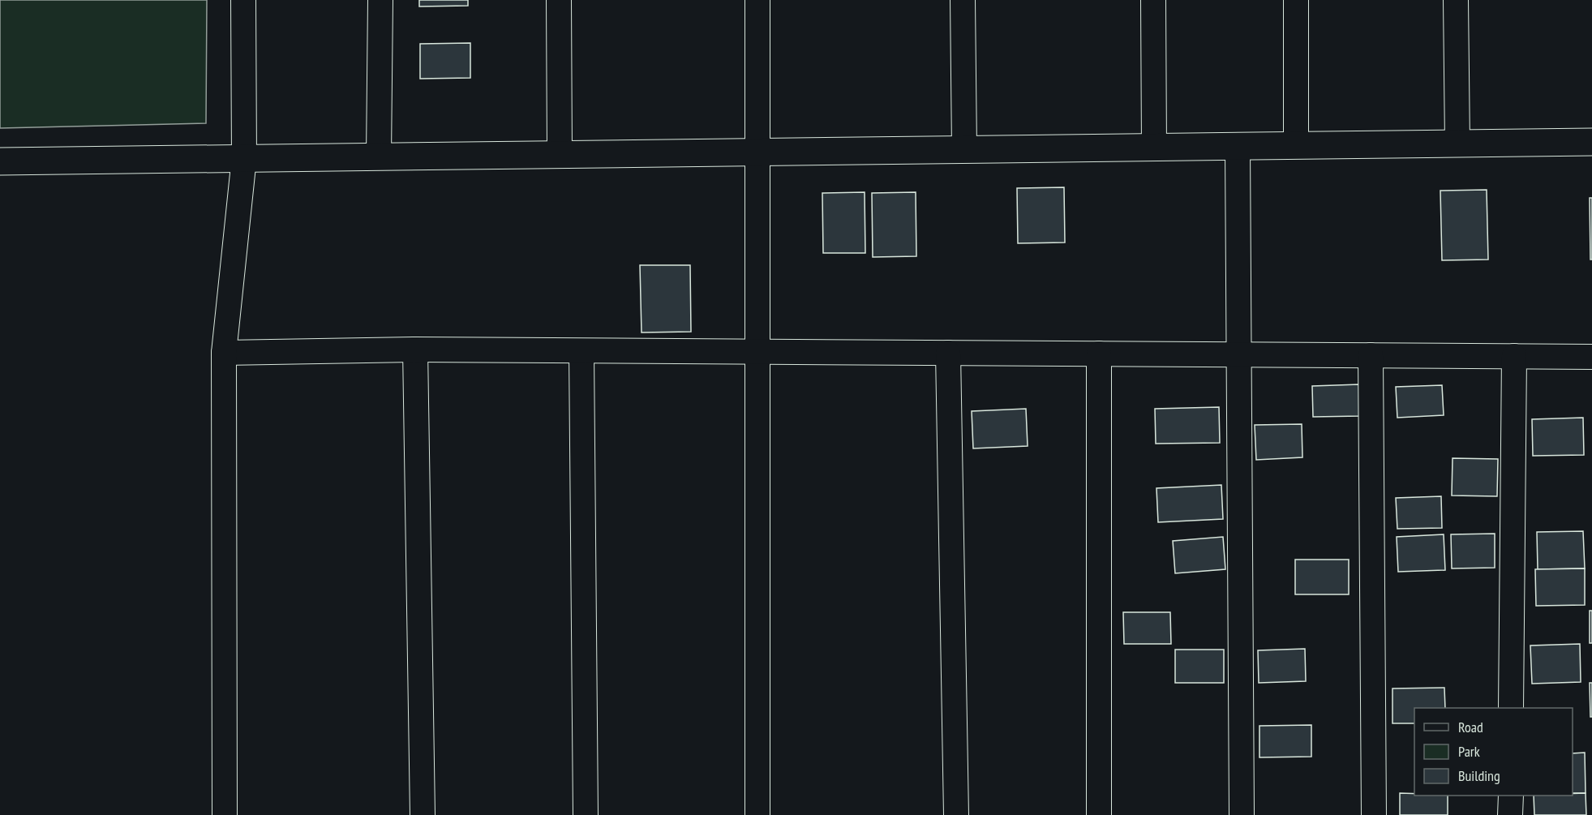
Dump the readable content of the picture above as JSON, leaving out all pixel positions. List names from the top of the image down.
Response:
{
  "legend": ["Road", "Park", "Building"]
}
